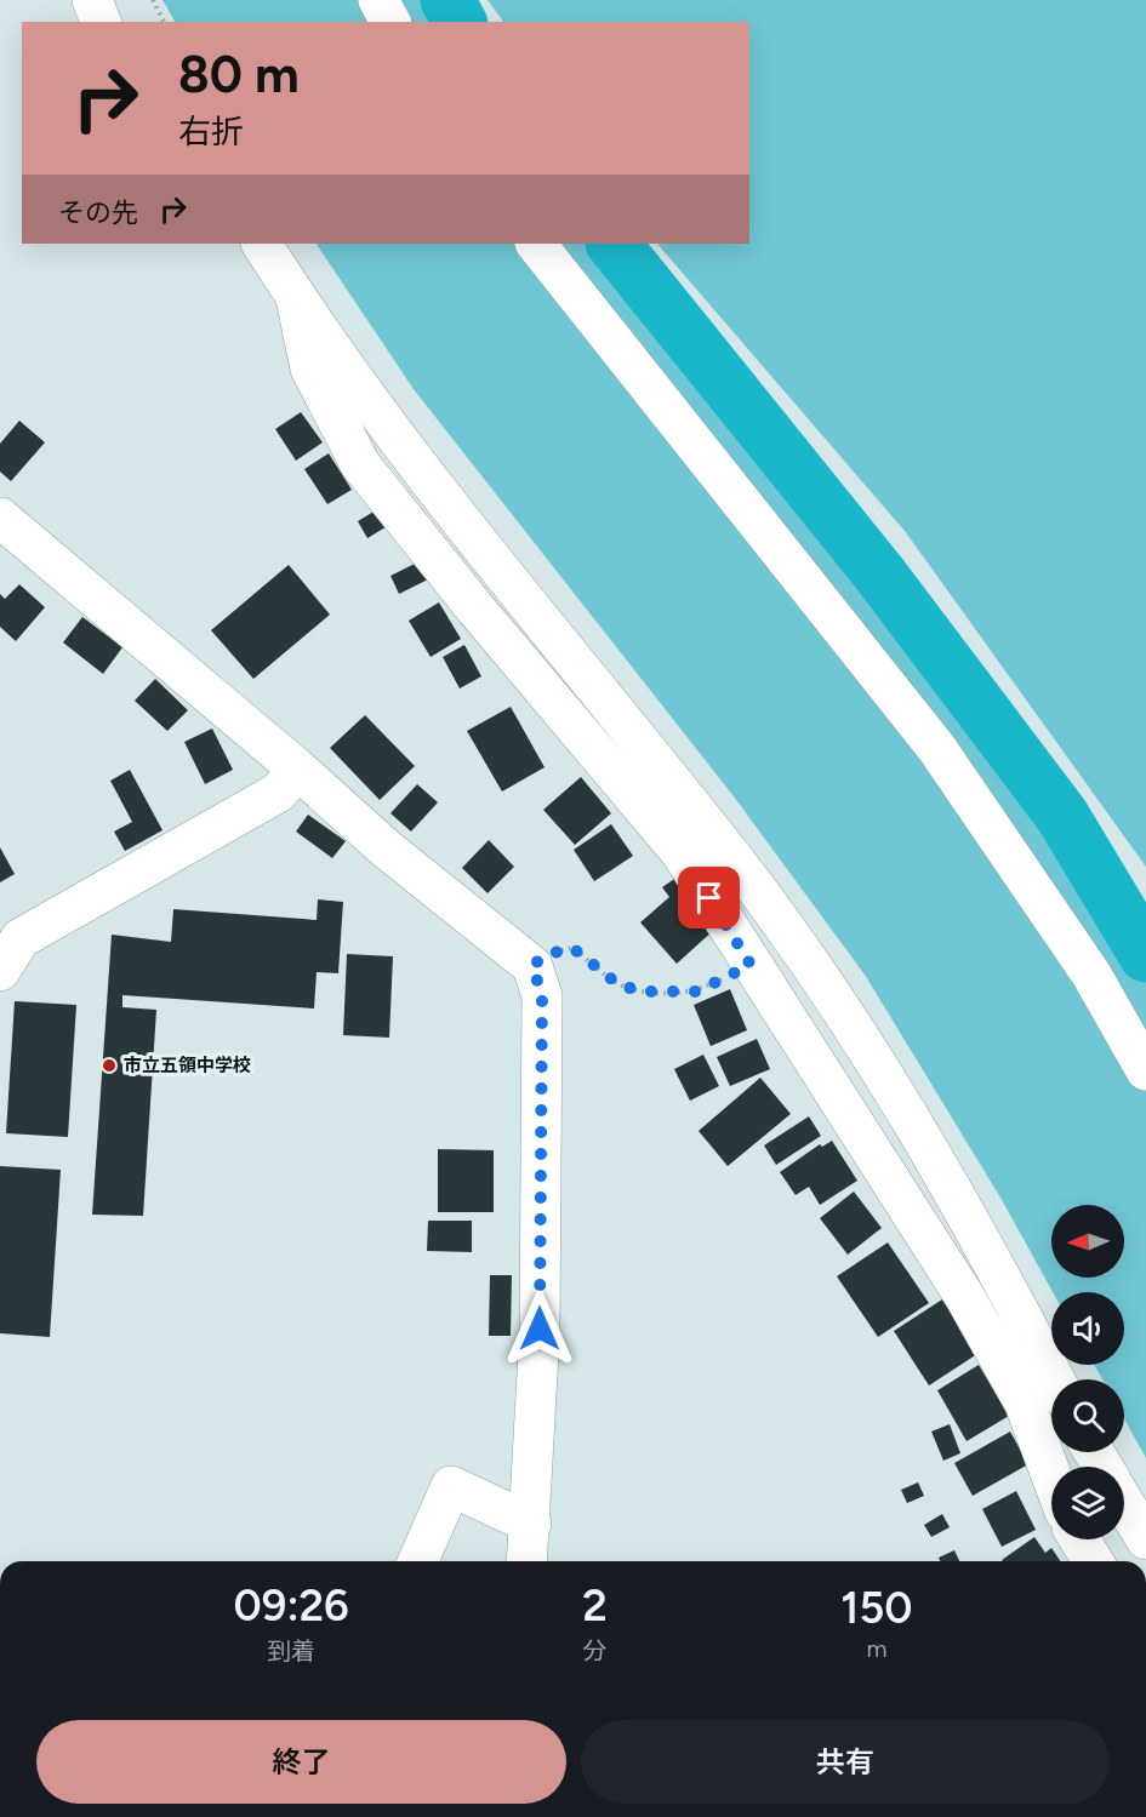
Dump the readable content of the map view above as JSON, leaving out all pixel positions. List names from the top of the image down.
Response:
{
  "places": ["市立五領中学校"],
  "north": "left",
  "page": {
    "turn": ["80 m", "右折"],
    "then": "その先",
    "eta": [
      "09:26",
      "到着",
      "2",
      "分",
      "150",
      "m"
    ],
    "buttons": ["終了", "共有"]
  }
}
